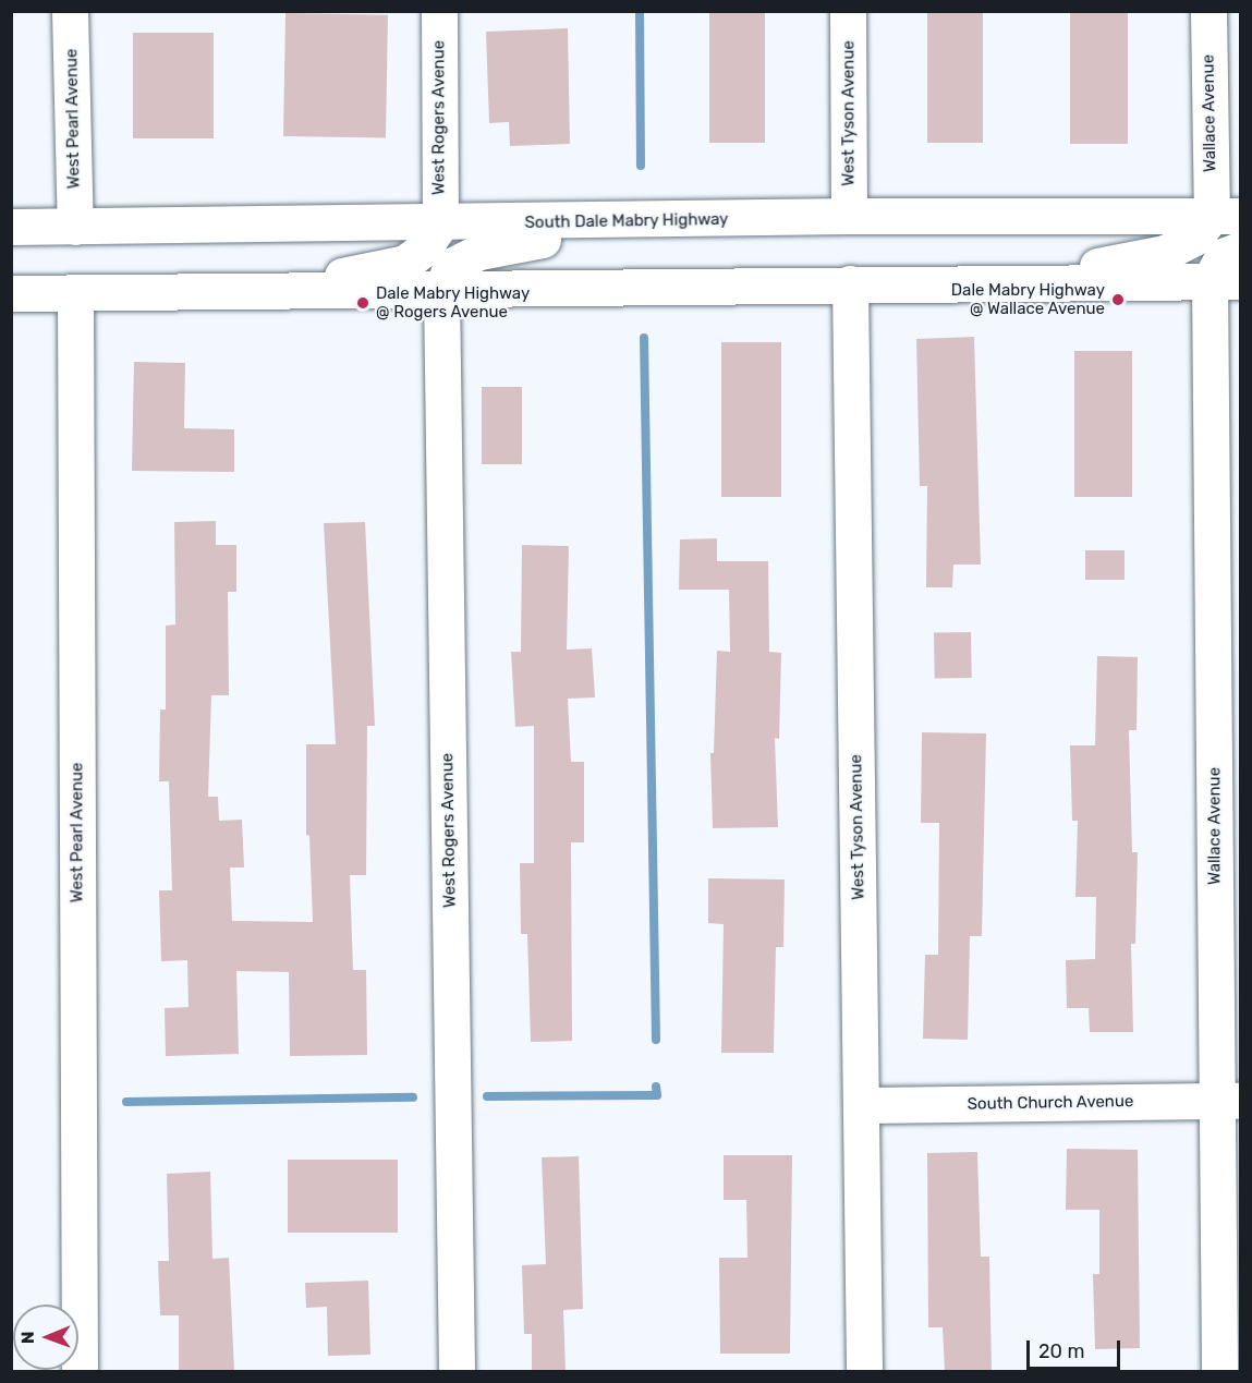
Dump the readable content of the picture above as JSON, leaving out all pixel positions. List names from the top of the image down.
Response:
{
  "streets": {
    "street": [
      "West Tyson Avenue",
      "Wallace Avenue",
      "West Rogers Avenue",
      "West Pearl Avenue",
      "South Dale Mabry Highway",
      "South Church Avenue"
    ]
  },
  "crossings": [
    ["West Tyson Avenue", "South Dale Mabry Highway"],
    ["West Tyson Avenue", "South Church Avenue"],
    ["Wallace Avenue", "South Dale Mabry Highway"],
    ["Wallace Avenue", "South Church Avenue"],
    ["West Rogers Avenue", "South Dale Mabry Highway"],
    ["West Pearl Avenue", "South Dale Mabry Highway"]
  ],
  "places": ["Dale Mabry Highway @ Wallace Avenue", "Dale Mabry Highway @ Rogers Avenue"],
  "scale_bar": "20 m",
  "north": "left"
}
